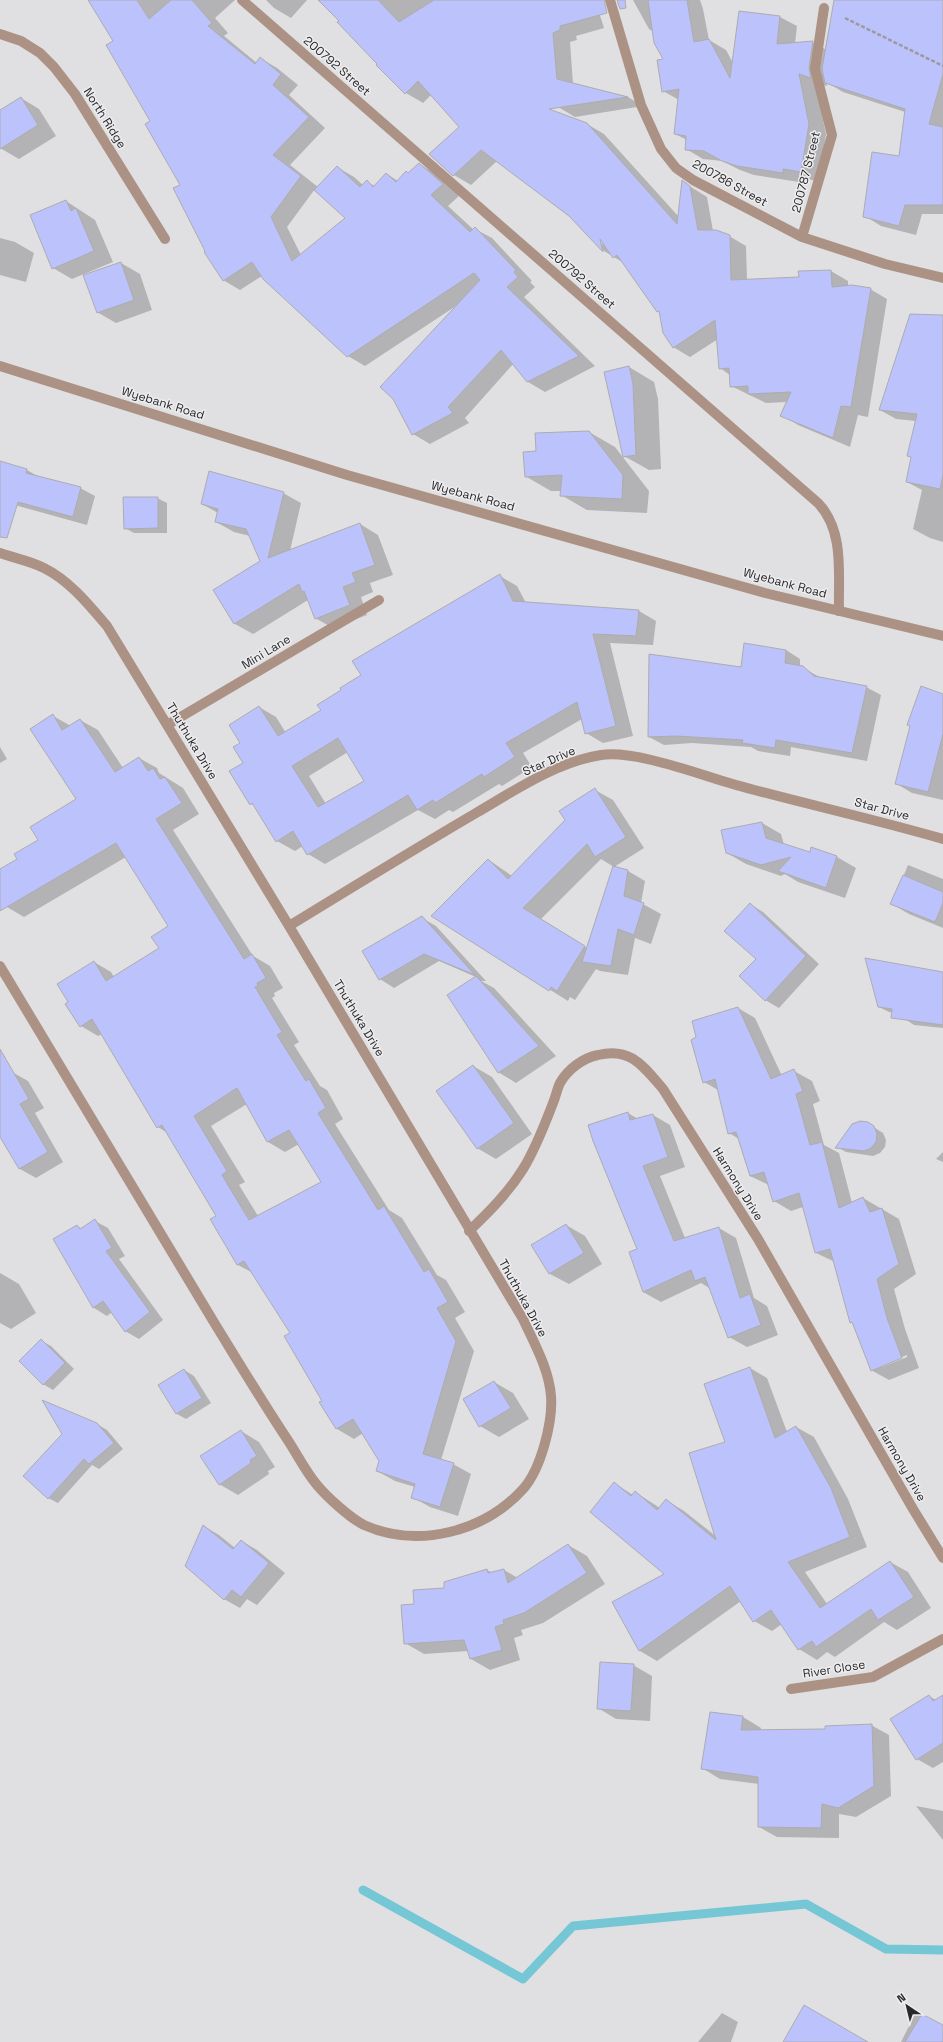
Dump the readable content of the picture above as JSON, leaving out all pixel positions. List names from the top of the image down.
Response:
{
  "streets": {
    "street": [
      "200792 Street",
      "North Ridge",
      "200787 Street",
      "200786 Street",
      "Wyebank Road",
      "Mini Lane",
      "Thuthuka Drive",
      "Star Drive",
      "Harmony Drive",
      "River Close"
    ]
  },
  "crossings": [
    ["200792 Street", "Wyebank Road"],
    ["200787 Street", "200786 Street"],
    ["Mini Lane", "Thuthuka Drive"],
    ["Thuthuka Drive", "Star Drive"],
    ["Thuthuka Drive", "Harmony Drive"]
  ],
  "north": "top left"
}
